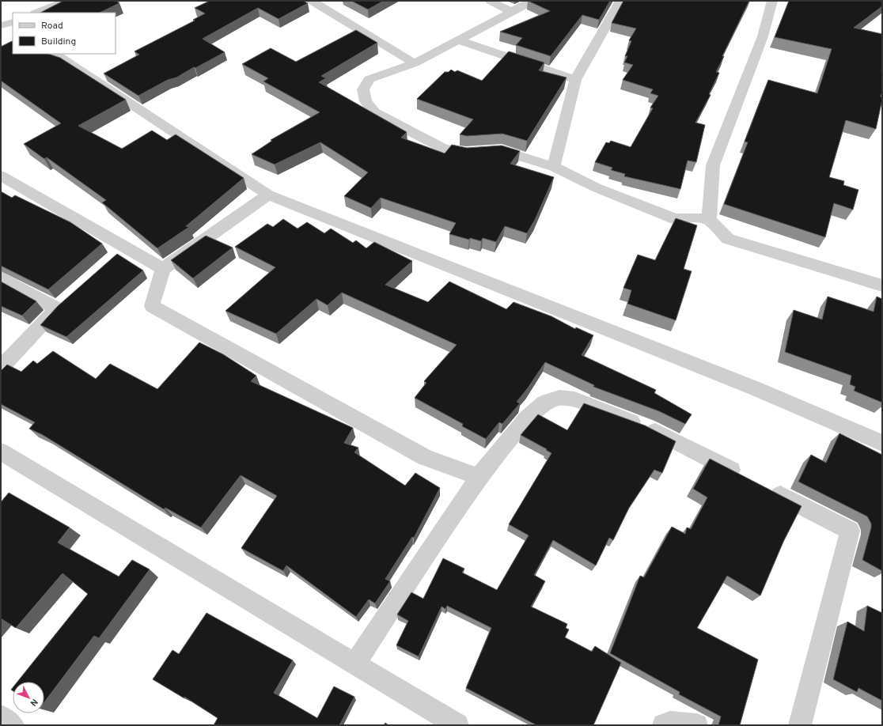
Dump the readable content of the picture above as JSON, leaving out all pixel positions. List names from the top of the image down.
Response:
{
  "legend": ["Road", "Building"],
  "north": "bottom right"
}
